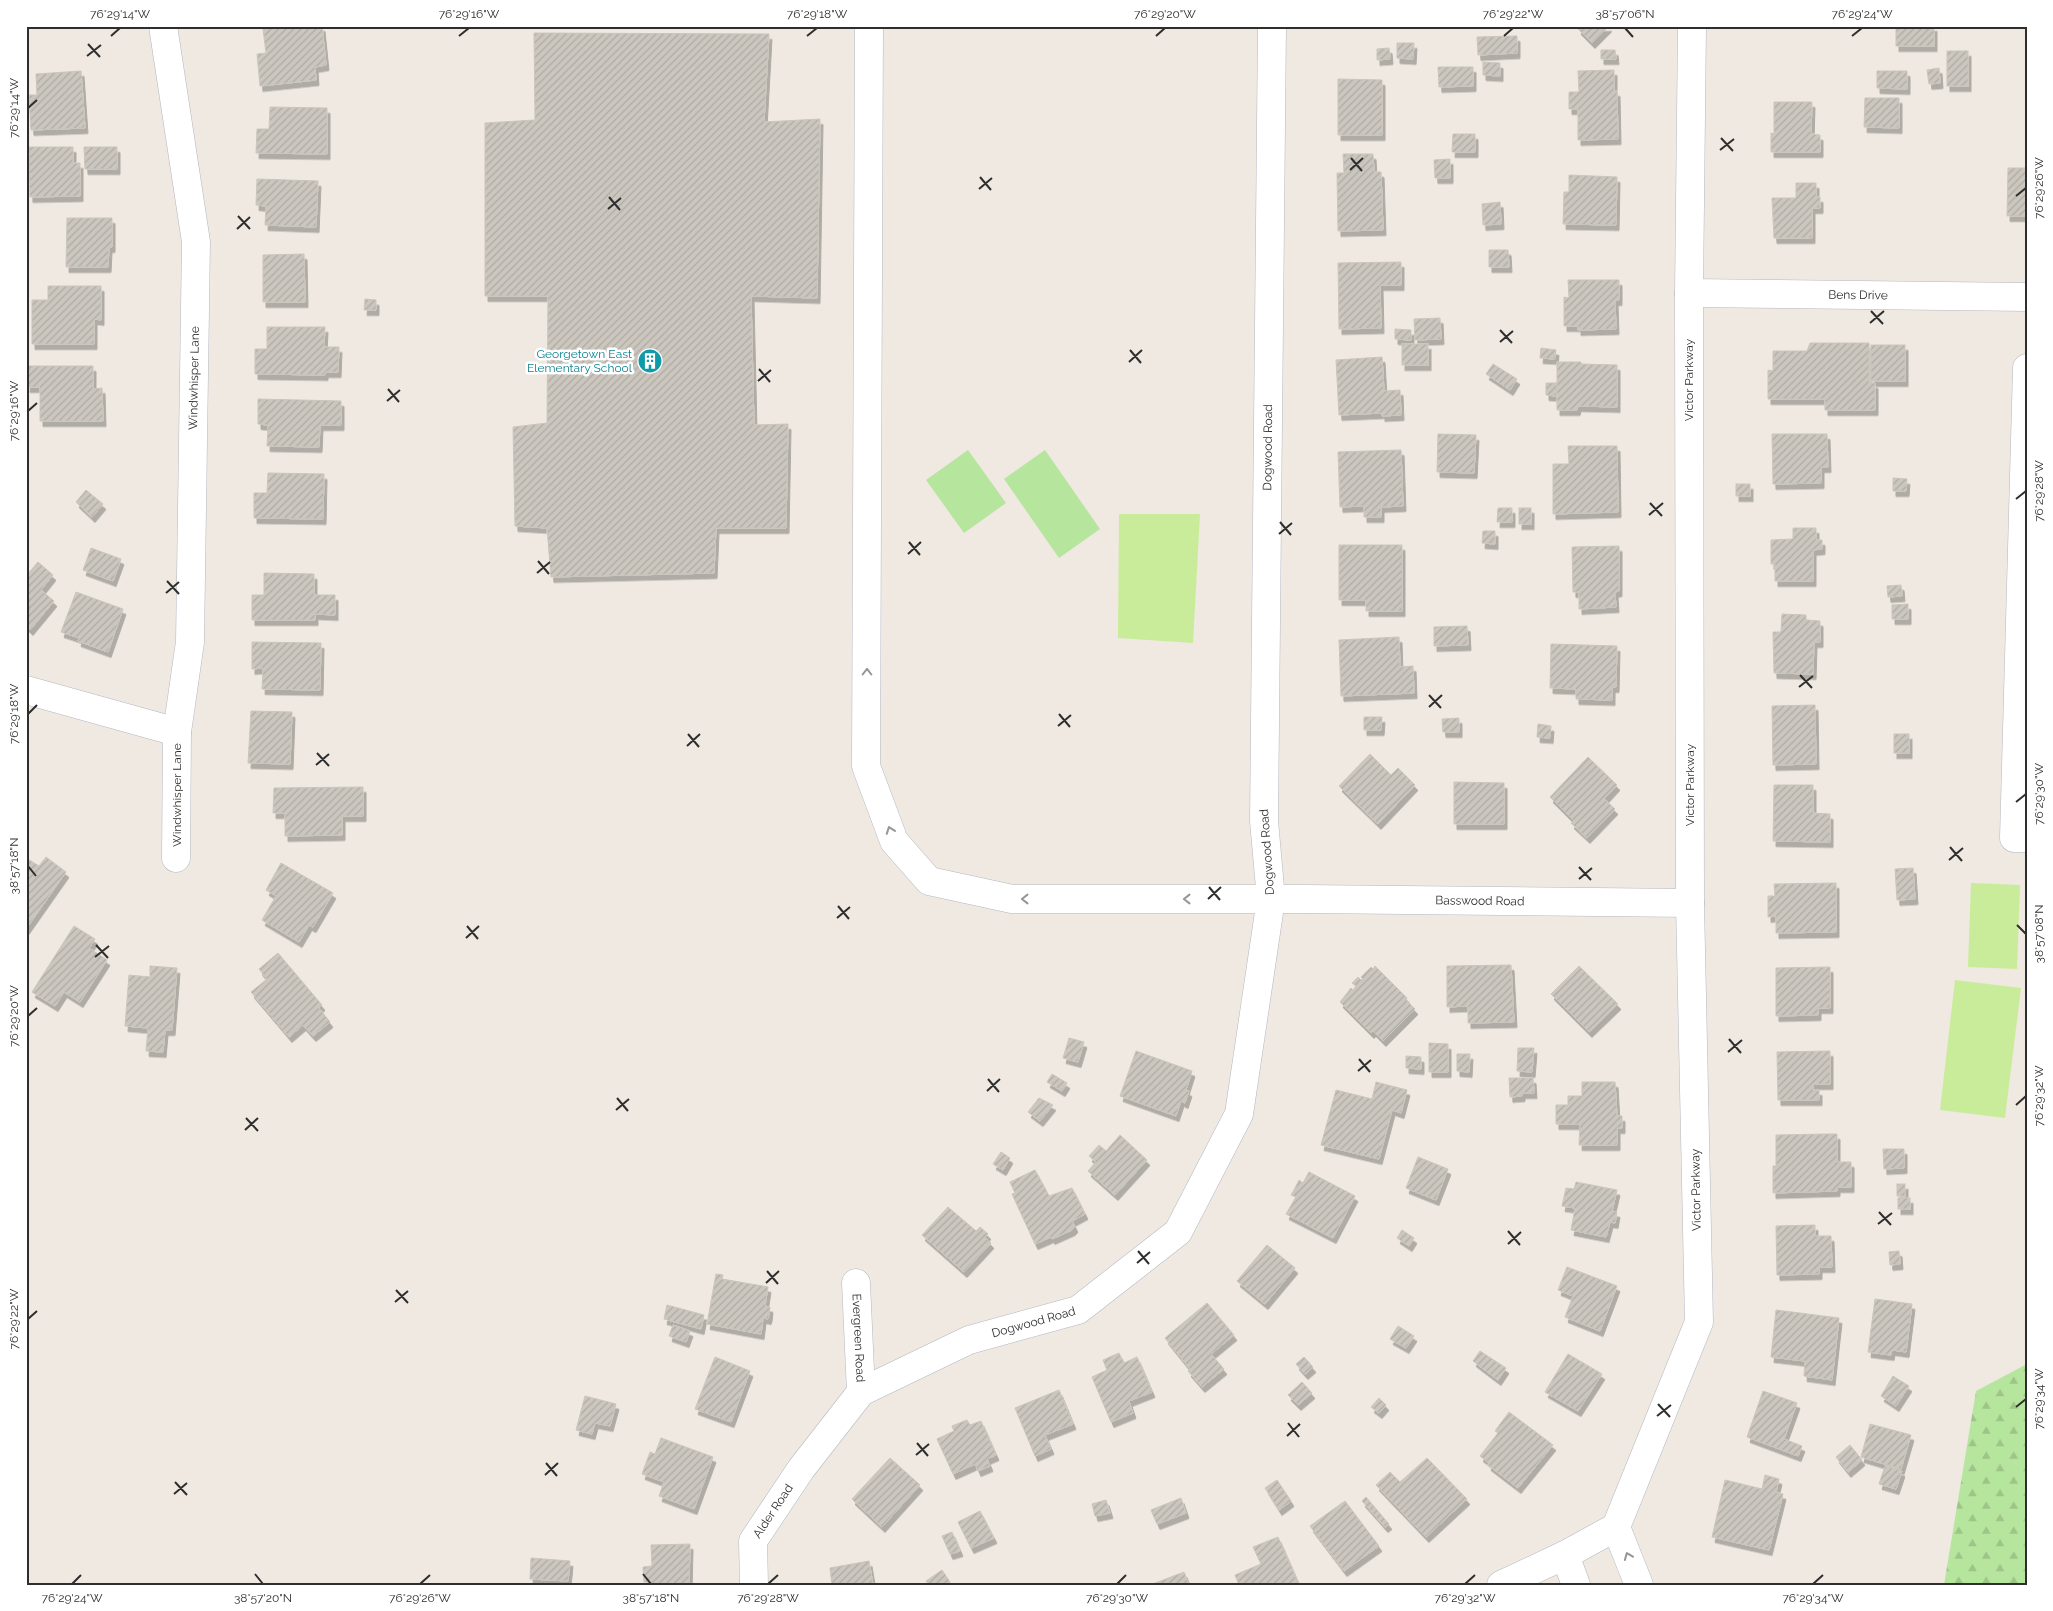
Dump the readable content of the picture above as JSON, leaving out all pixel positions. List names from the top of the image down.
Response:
{
  "streets": {
    "street": [
      "Bens Drive",
      "Windwhisper Lane",
      "Victor Parkway",
      "Dogwood Road",
      "Basswood Road",
      "Evergreen Road",
      "Alder Road"
    ]
  },
  "crossings": [
    ["Bens Drive", "Victor Parkway"],
    ["Victor Parkway", "Basswood Road"],
    ["Dogwood Road", "Basswood Road"],
    ["Dogwood Road", "Evergreen Road"],
    ["Dogwood Road", "Alder Road"]
  ],
  "places": {
    "building": ["Georgetown East Elementary School"]
  },
  "coordinates": [
    "76°29'14\"W",
    "76°29'16\"W",
    "76°29'18\"W",
    "76°29'20\"W",
    "76°29'22\"W",
    "38°57'06\"N",
    "76°29'24\"W",
    "76°29'26\"W",
    "76°29'28\"W",
    "76°29'30\"W",
    "38°57'18\"N",
    "38°57'08\"N",
    "76°29'32\"W",
    "76°29'34\"W",
    "38°57'20\"N"
  ]
}
